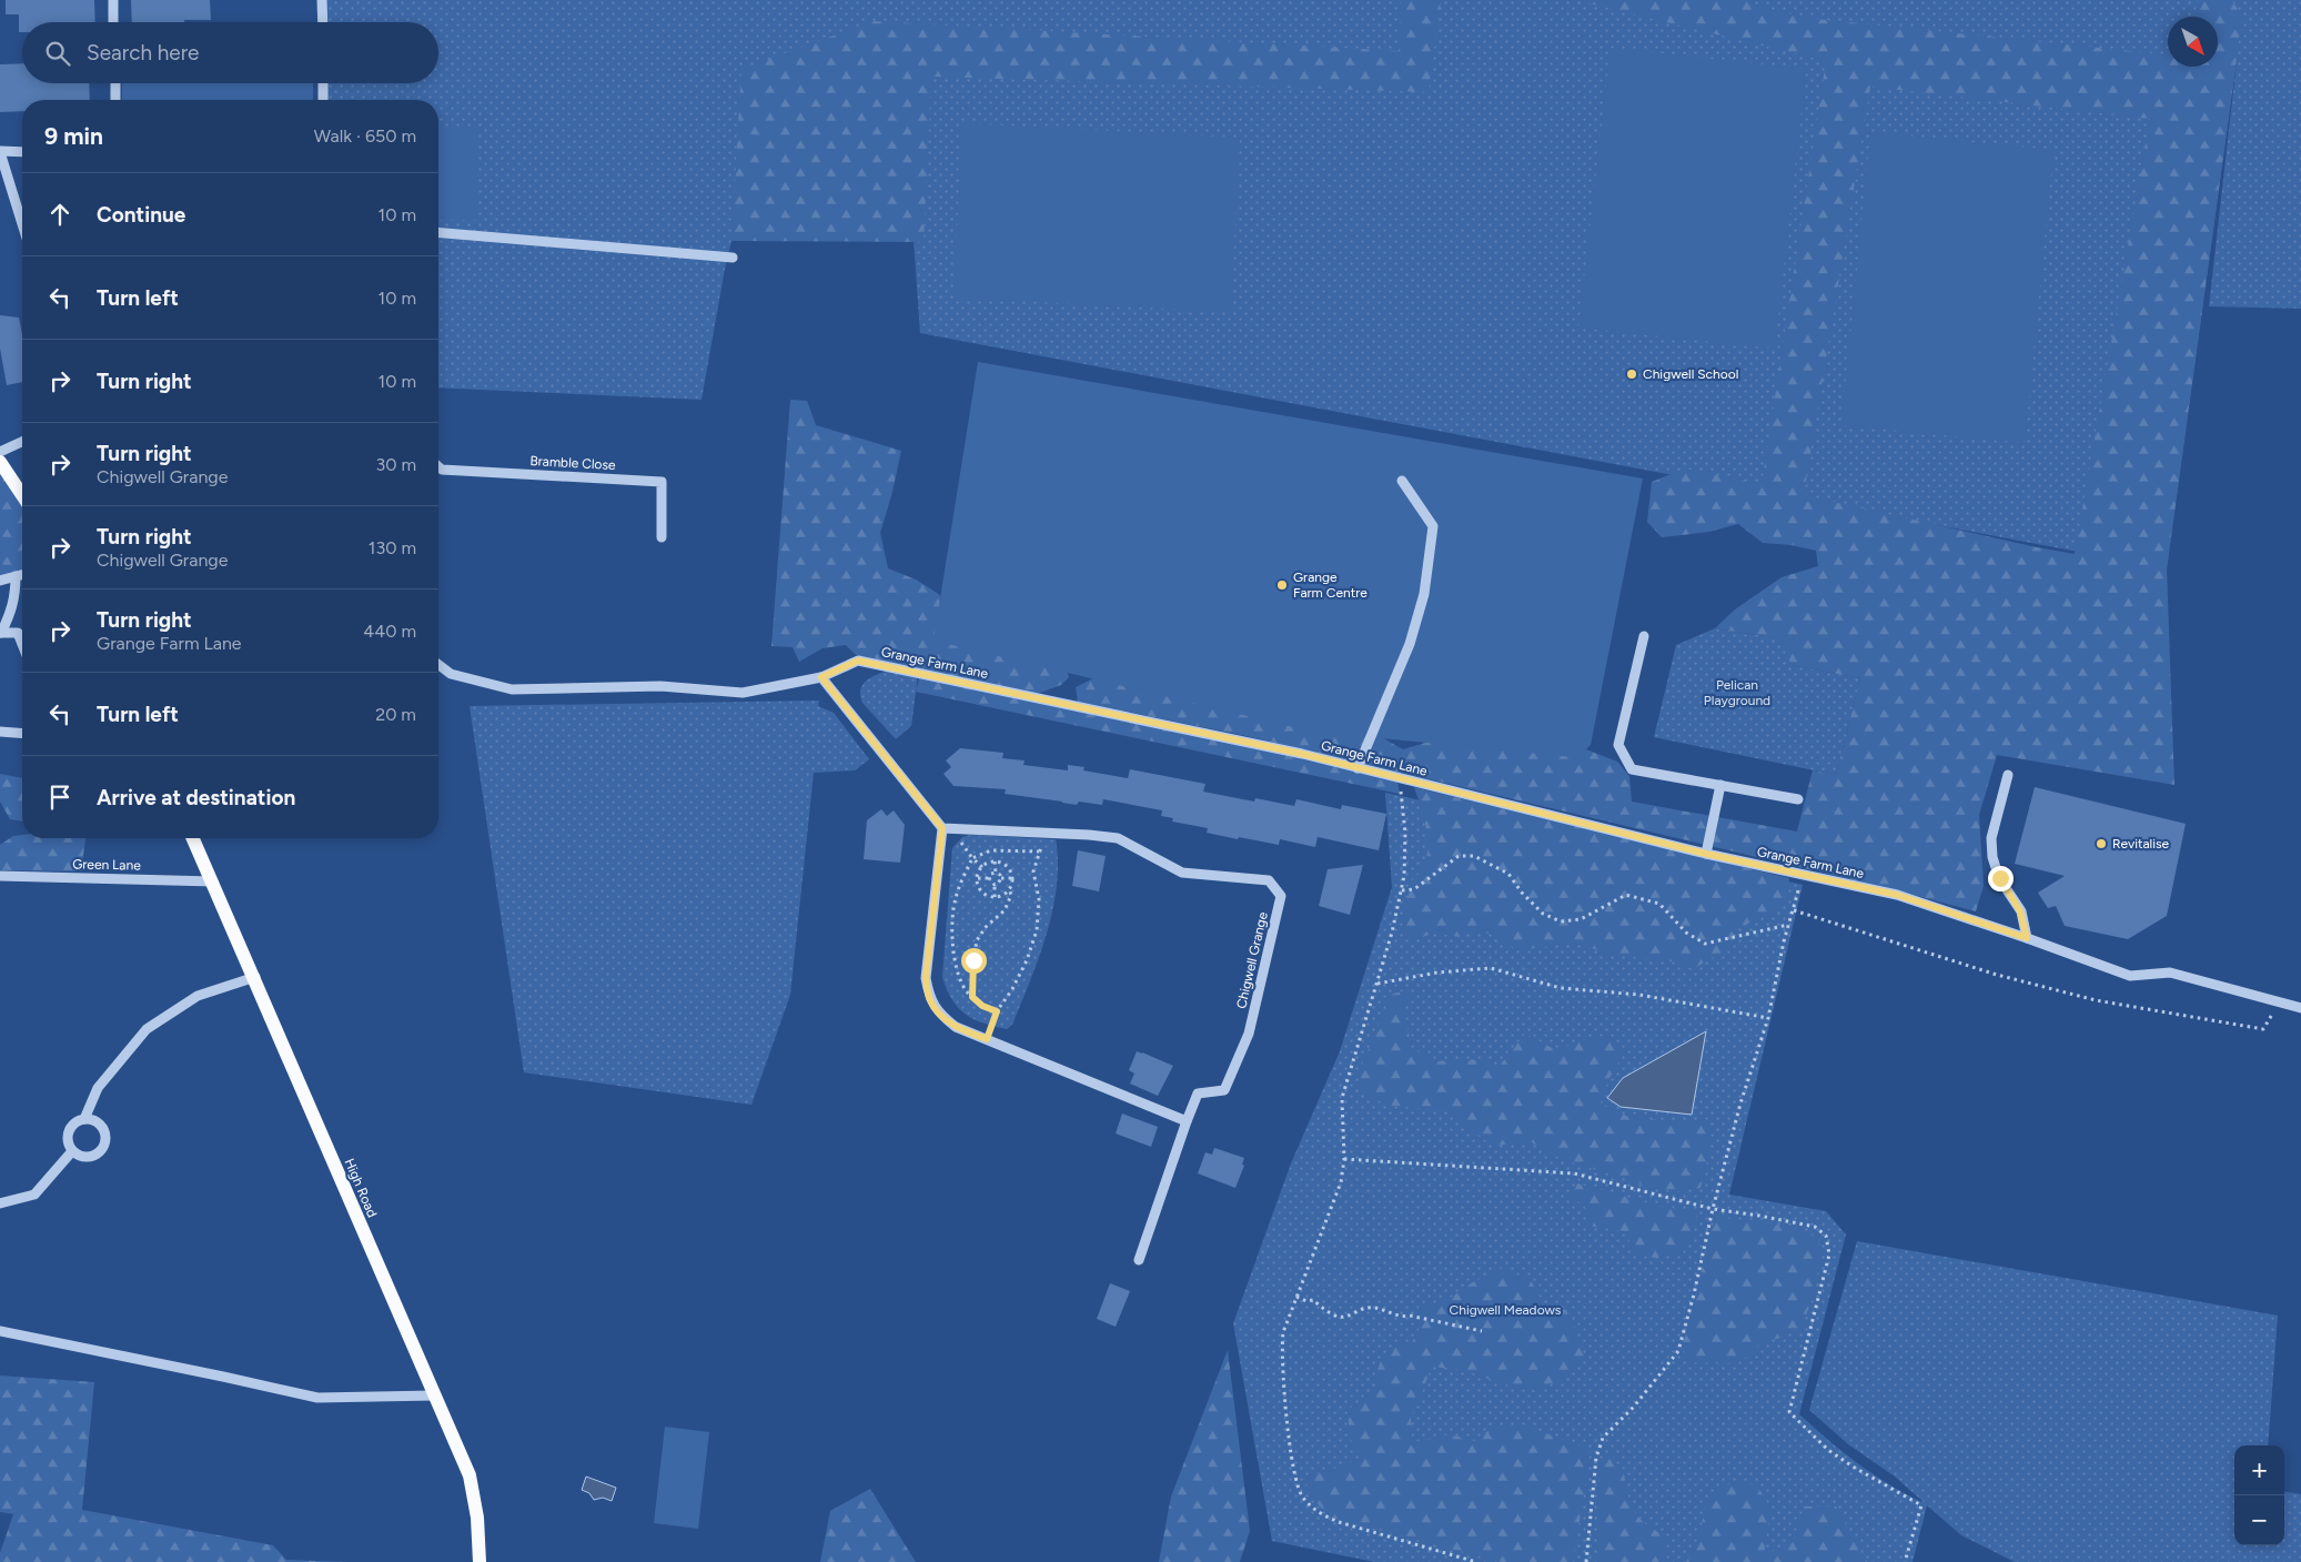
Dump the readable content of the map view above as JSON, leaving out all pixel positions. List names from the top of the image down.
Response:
{
  "streets": {
    "main road": ["High Road"],
    "street": [
      "Bramble Close",
      "Grange Farm Lane",
      "Green Lane",
      "Chigwell Grange"
    ]
  },
  "crossings": [
    ["Green Lane", "High Road"]
  ],
  "parks": ["Pelican Playground", "Chigwell Meadows"],
  "places": ["Chigwell School", "Grange Farm Centre", "Revitalise"],
  "north": "bottom right",
  "page": {
    "search": "Search here",
    "heading": ["9 min", "Walk · 650 m"],
    "list": [
      ["Continue", "10 m"],
      ["Turn left", "10 m"],
      ["Turn right", "10 m"],
      ["Turn right", "Chigwell Grange", "30 m"],
      ["Turn right", "Chigwell Grange", "130 m"],
      ["Turn right", "Grange Farm Lane", "440 m"],
      ["Turn left", "20 m"],
      "Arrive at destination"
    ],
    "map_buttons": ["+", "−"]
  }
}
